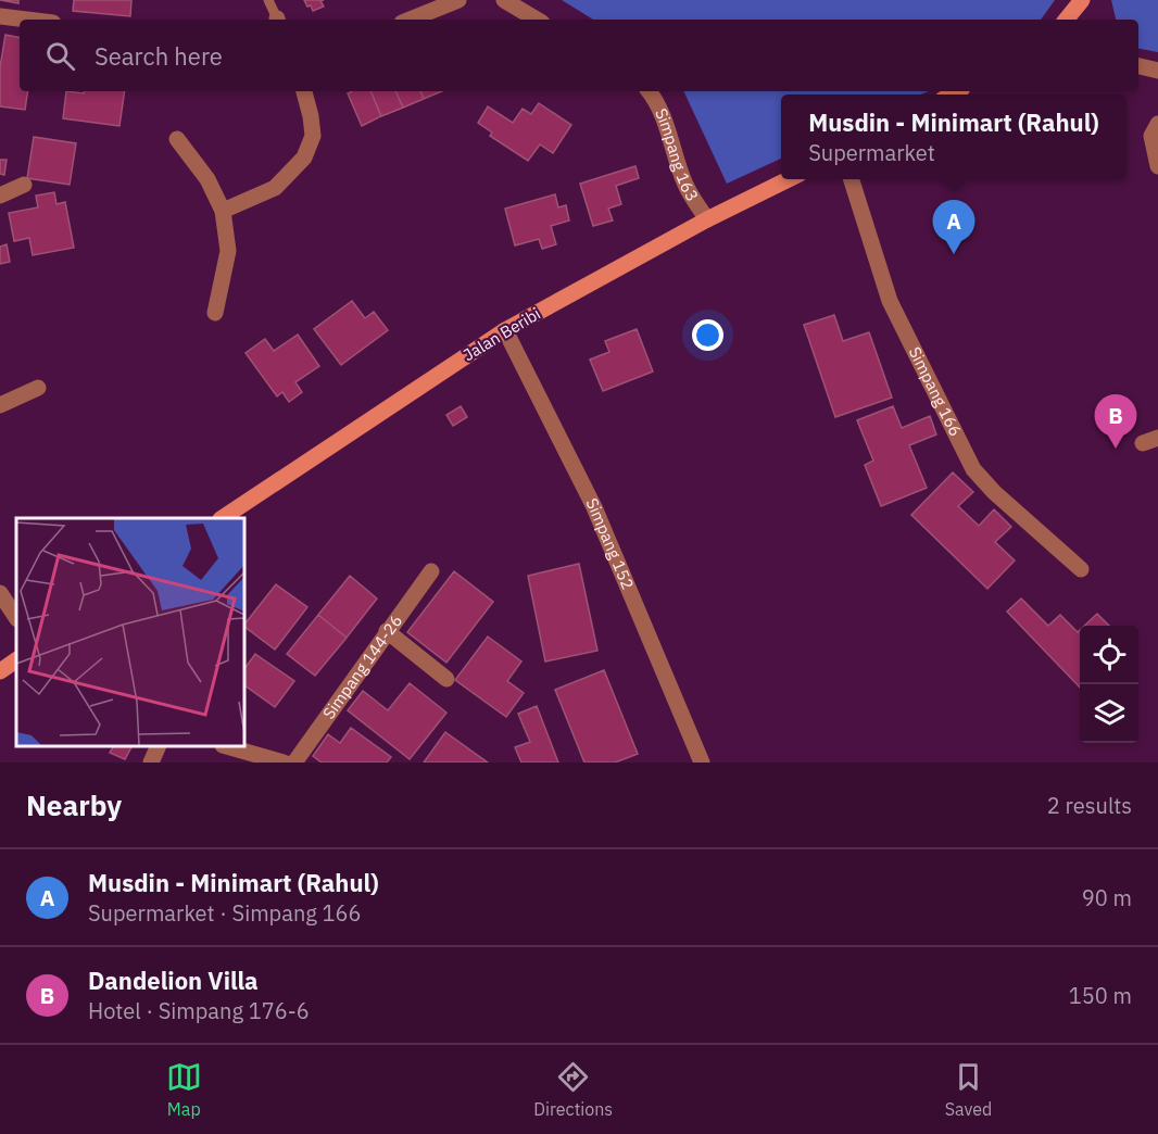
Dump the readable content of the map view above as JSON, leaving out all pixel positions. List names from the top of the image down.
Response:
{
  "streets": {
    "main road": ["Jalan Beribi"],
    "street": [
      "Simpang 163",
      "Simpang 166",
      "Simpang 152",
      "Simpang 144-26"
    ]
  },
  "crossings": [
    ["Simpang 163", "Jalan Beribi"],
    ["Jalan Beribi", "Simpang 152"]
  ],
  "page": {
    "search": "Search here",
    "popup": ["Musdin - Minimart (Rahul)", "Supermarket"],
    "pins": ["A", "B"],
    "heading": ["Nearby", "2 results"],
    "list": [
      {
        "mark": "A",
        "name": "Musdin - Minimart (Rahul)",
        "note": "Supermarket · Simpang 166",
        "value": "90 m"
      },
      {
        "mark": "B",
        "name": "Dandelion Villa",
        "note": "Hotel · Simpang 176-6",
        "value": "150 m"
      }
    ],
    "nav": ["Map", "Directions", "Saved"]
  }
}
